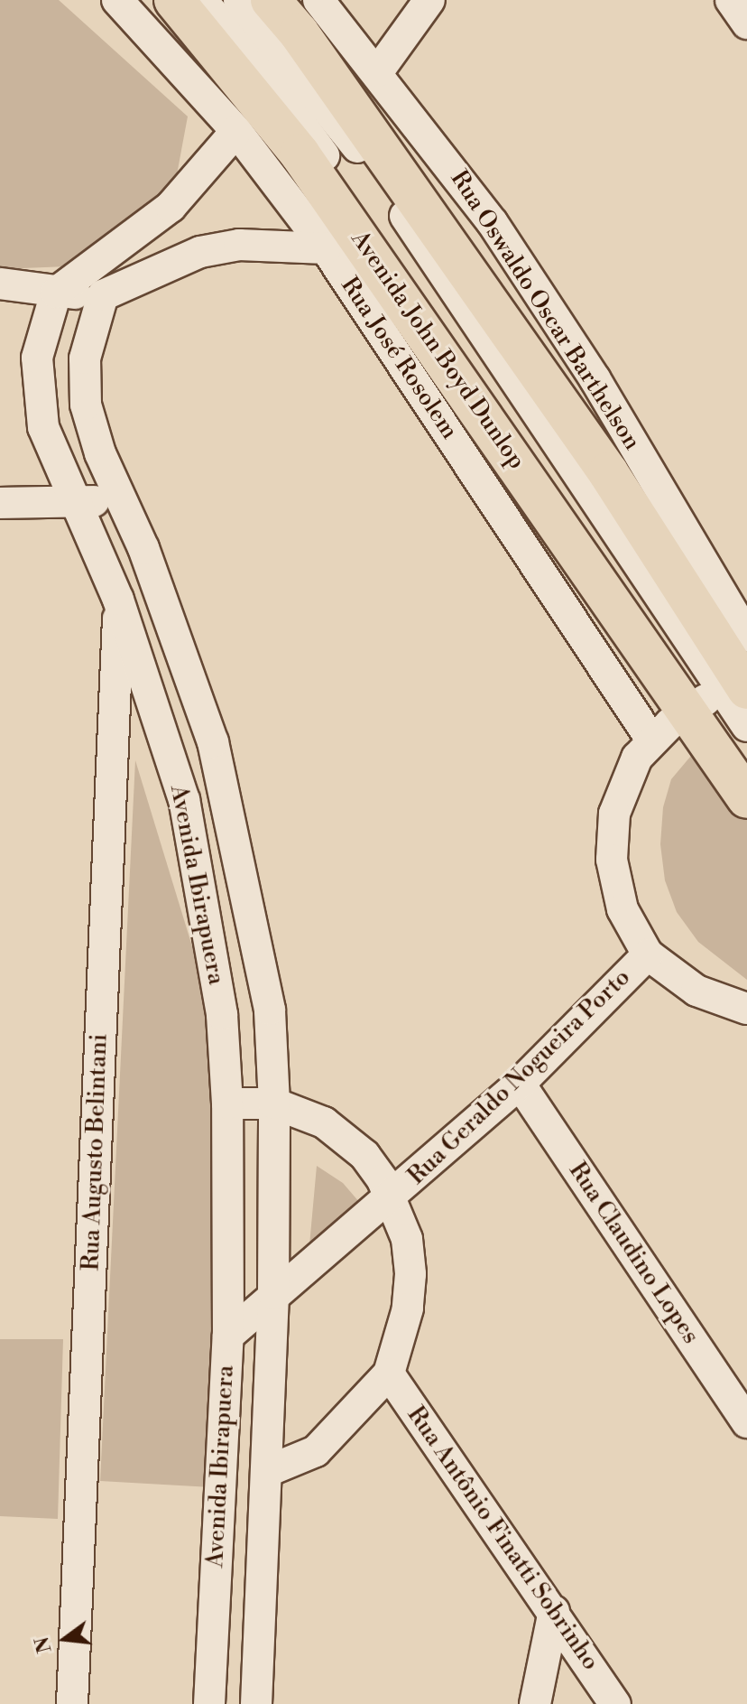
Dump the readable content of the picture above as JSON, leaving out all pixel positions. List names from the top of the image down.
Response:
{
  "streets": {
    "main road": ["Avenida John Boyd Dunlop"],
    "street": [
      "Rua Oswaldo Oscar Barthelson",
      "Rua José Rosolem",
      "Avenida Ibirapuera",
      "Rua Geraldo Nogueira Porto",
      "Rua Augusto Belintani",
      "Rua Claudino Lopes",
      "Rua Antônio Finatti Sobrinho"
    ]
  },
  "crossings": [
    ["Avenida Ibirapuera", "Rua Geraldo Nogueira Porto"],
    ["Avenida Ibirapuera", "Rua Augusto Belintani"],
    ["Rua Geraldo Nogueira Porto", "Rua Claudino Lopes"]
  ],
  "north": "left"
}
